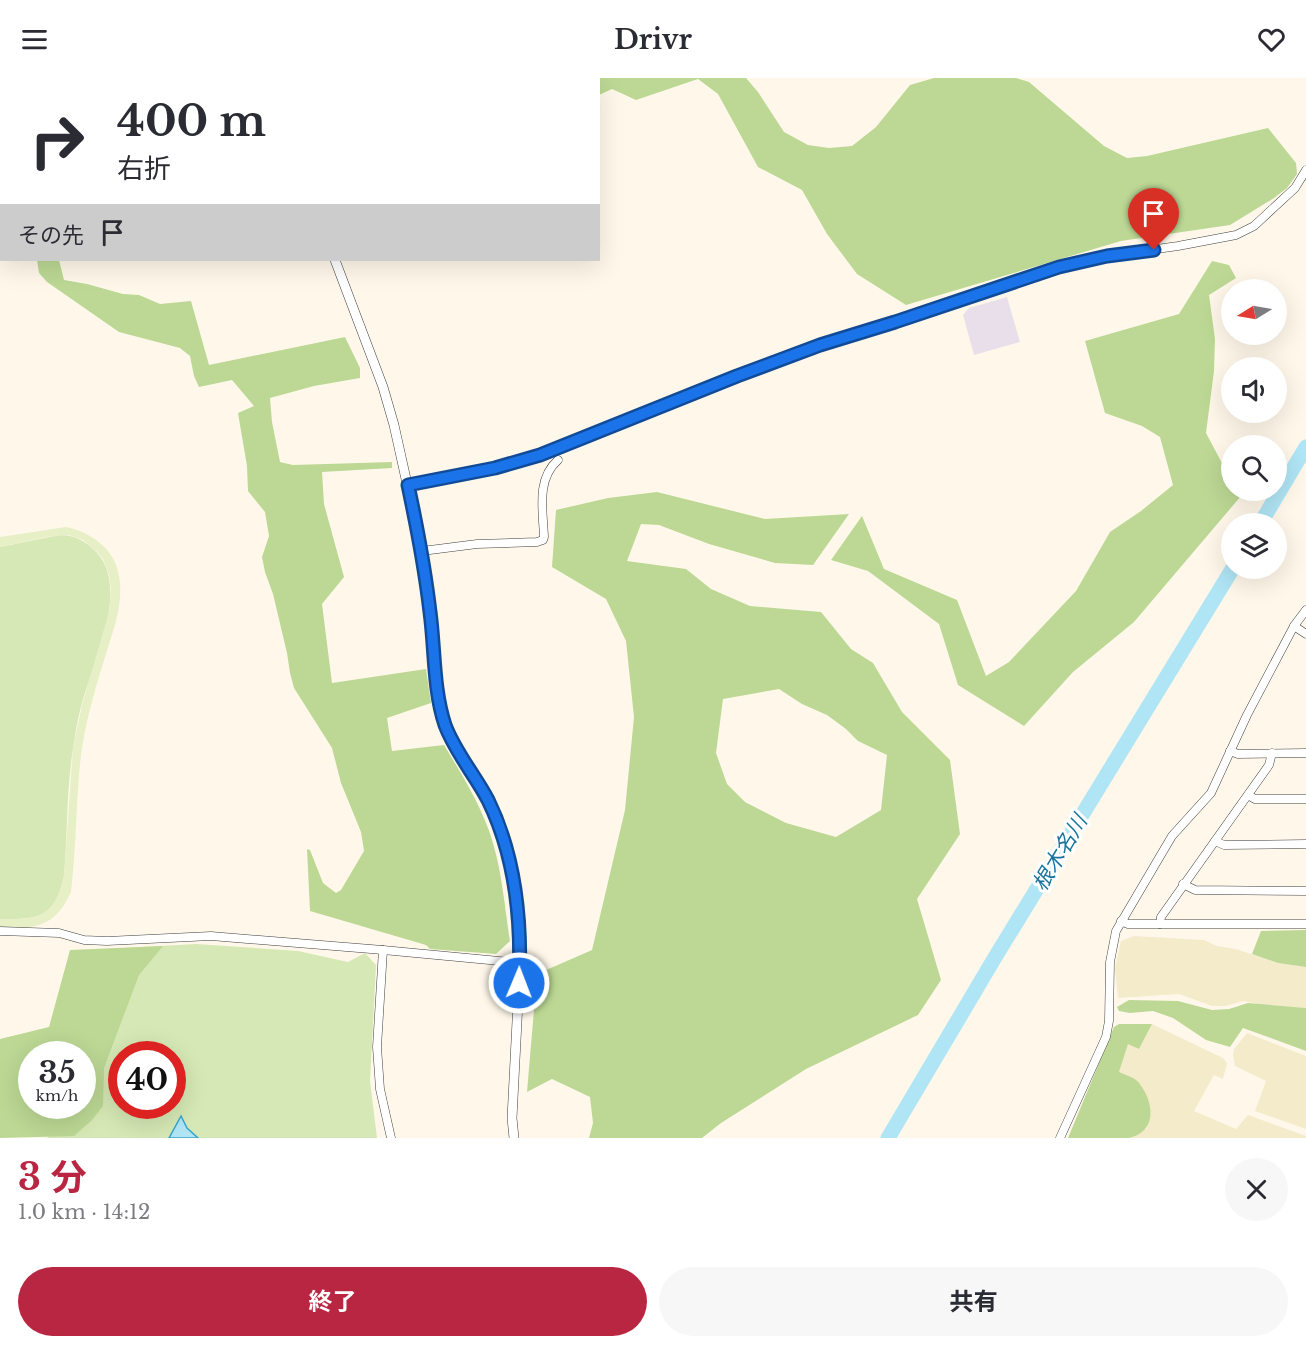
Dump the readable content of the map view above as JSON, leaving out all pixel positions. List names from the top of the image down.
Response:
{
  "water": ["根木名川"],
  "north": "left",
  "page": {
    "header": "Drivr",
    "turn": ["400 m", "右折"],
    "then": "その先",
    "speed": "35 km/h",
    "limit": "40",
    "heading": ["3 分", "1.0 km · 14:12"],
    "buttons": ["終了", "共有"]
  }
}
